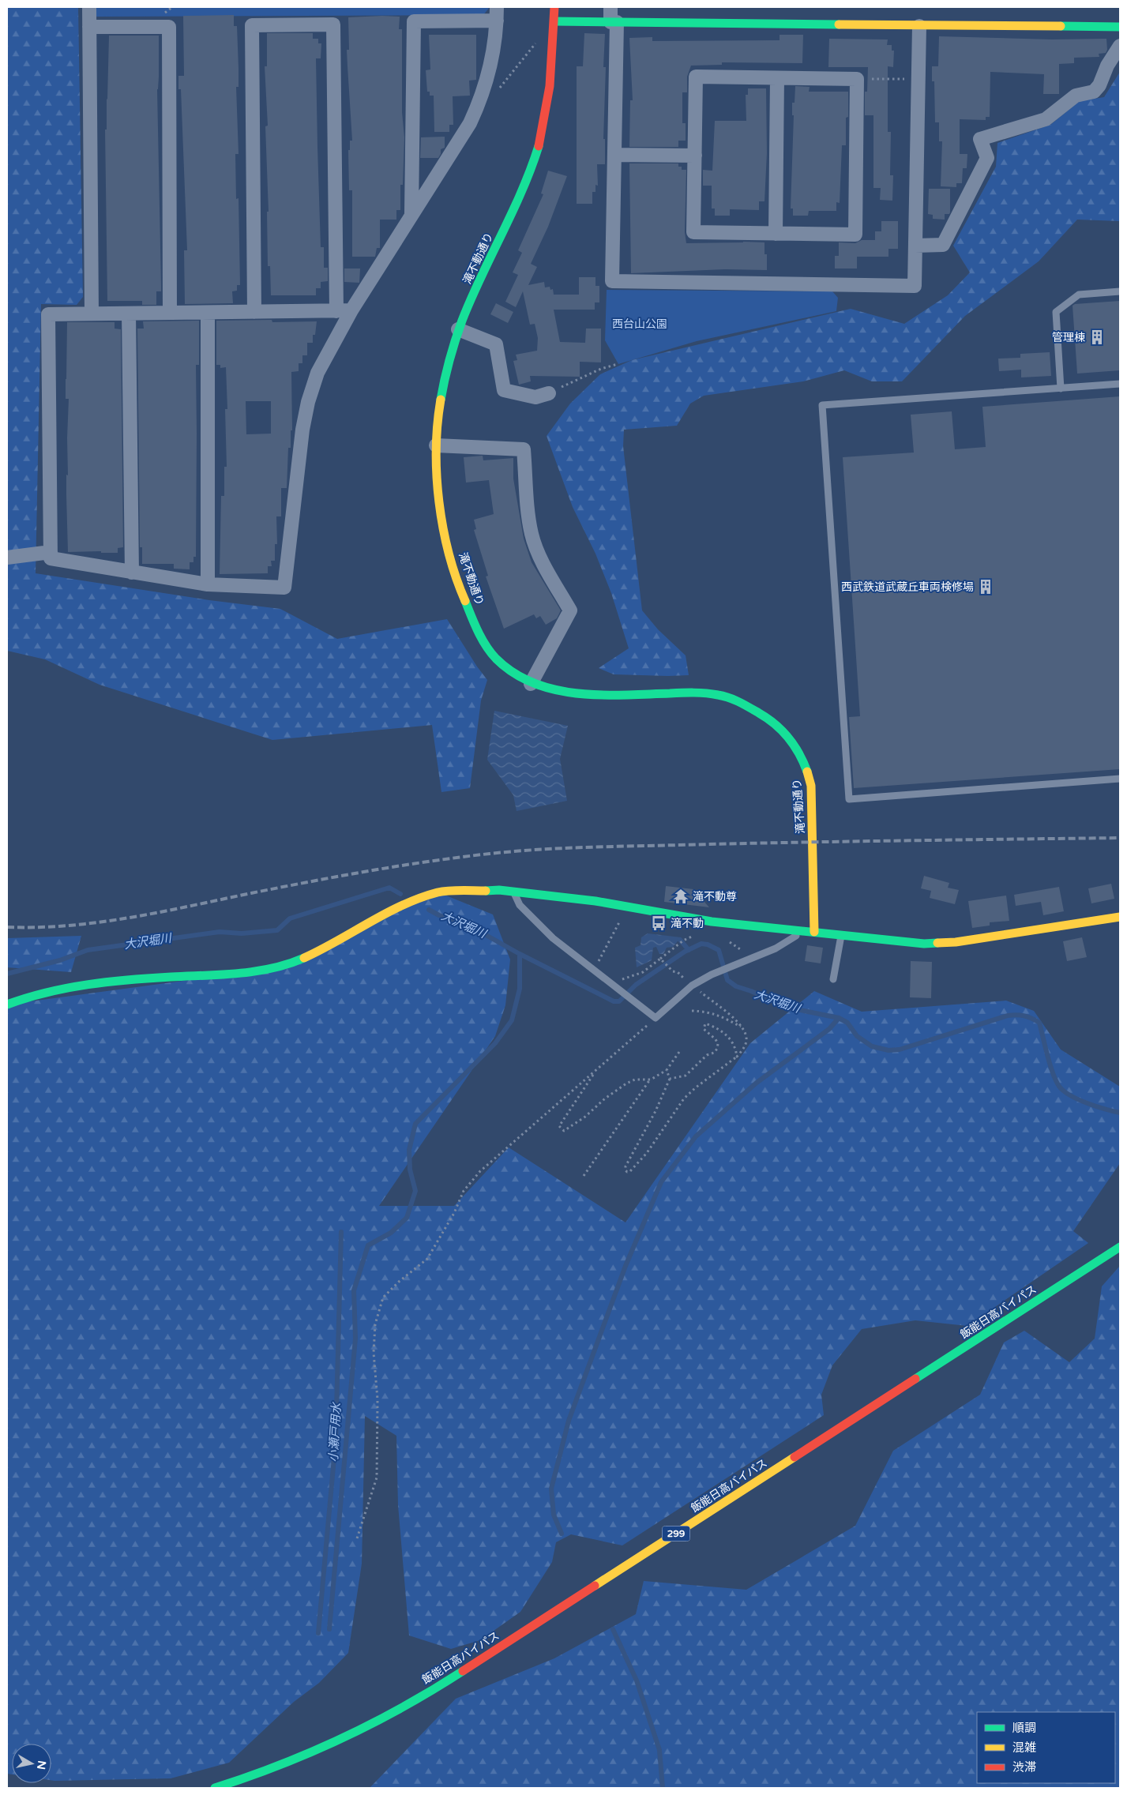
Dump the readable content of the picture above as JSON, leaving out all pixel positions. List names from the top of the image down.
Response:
{
  "streets": {
    "main road": ["滝不動通り", "飯能日高バイパス", "299"]
  },
  "water": ["大沢堀川", "小瀬戸用水"],
  "parks": ["西台山公園"],
  "places": {
    "building": ["管理棟", "西武鉄道武蔵丘車両検修場"],
    "temple": ["滝不動尊"],
    "bus stop": ["滝不動"]
  },
  "legend": ["順調", "混雑", "渋滞"],
  "north": "right"
}
